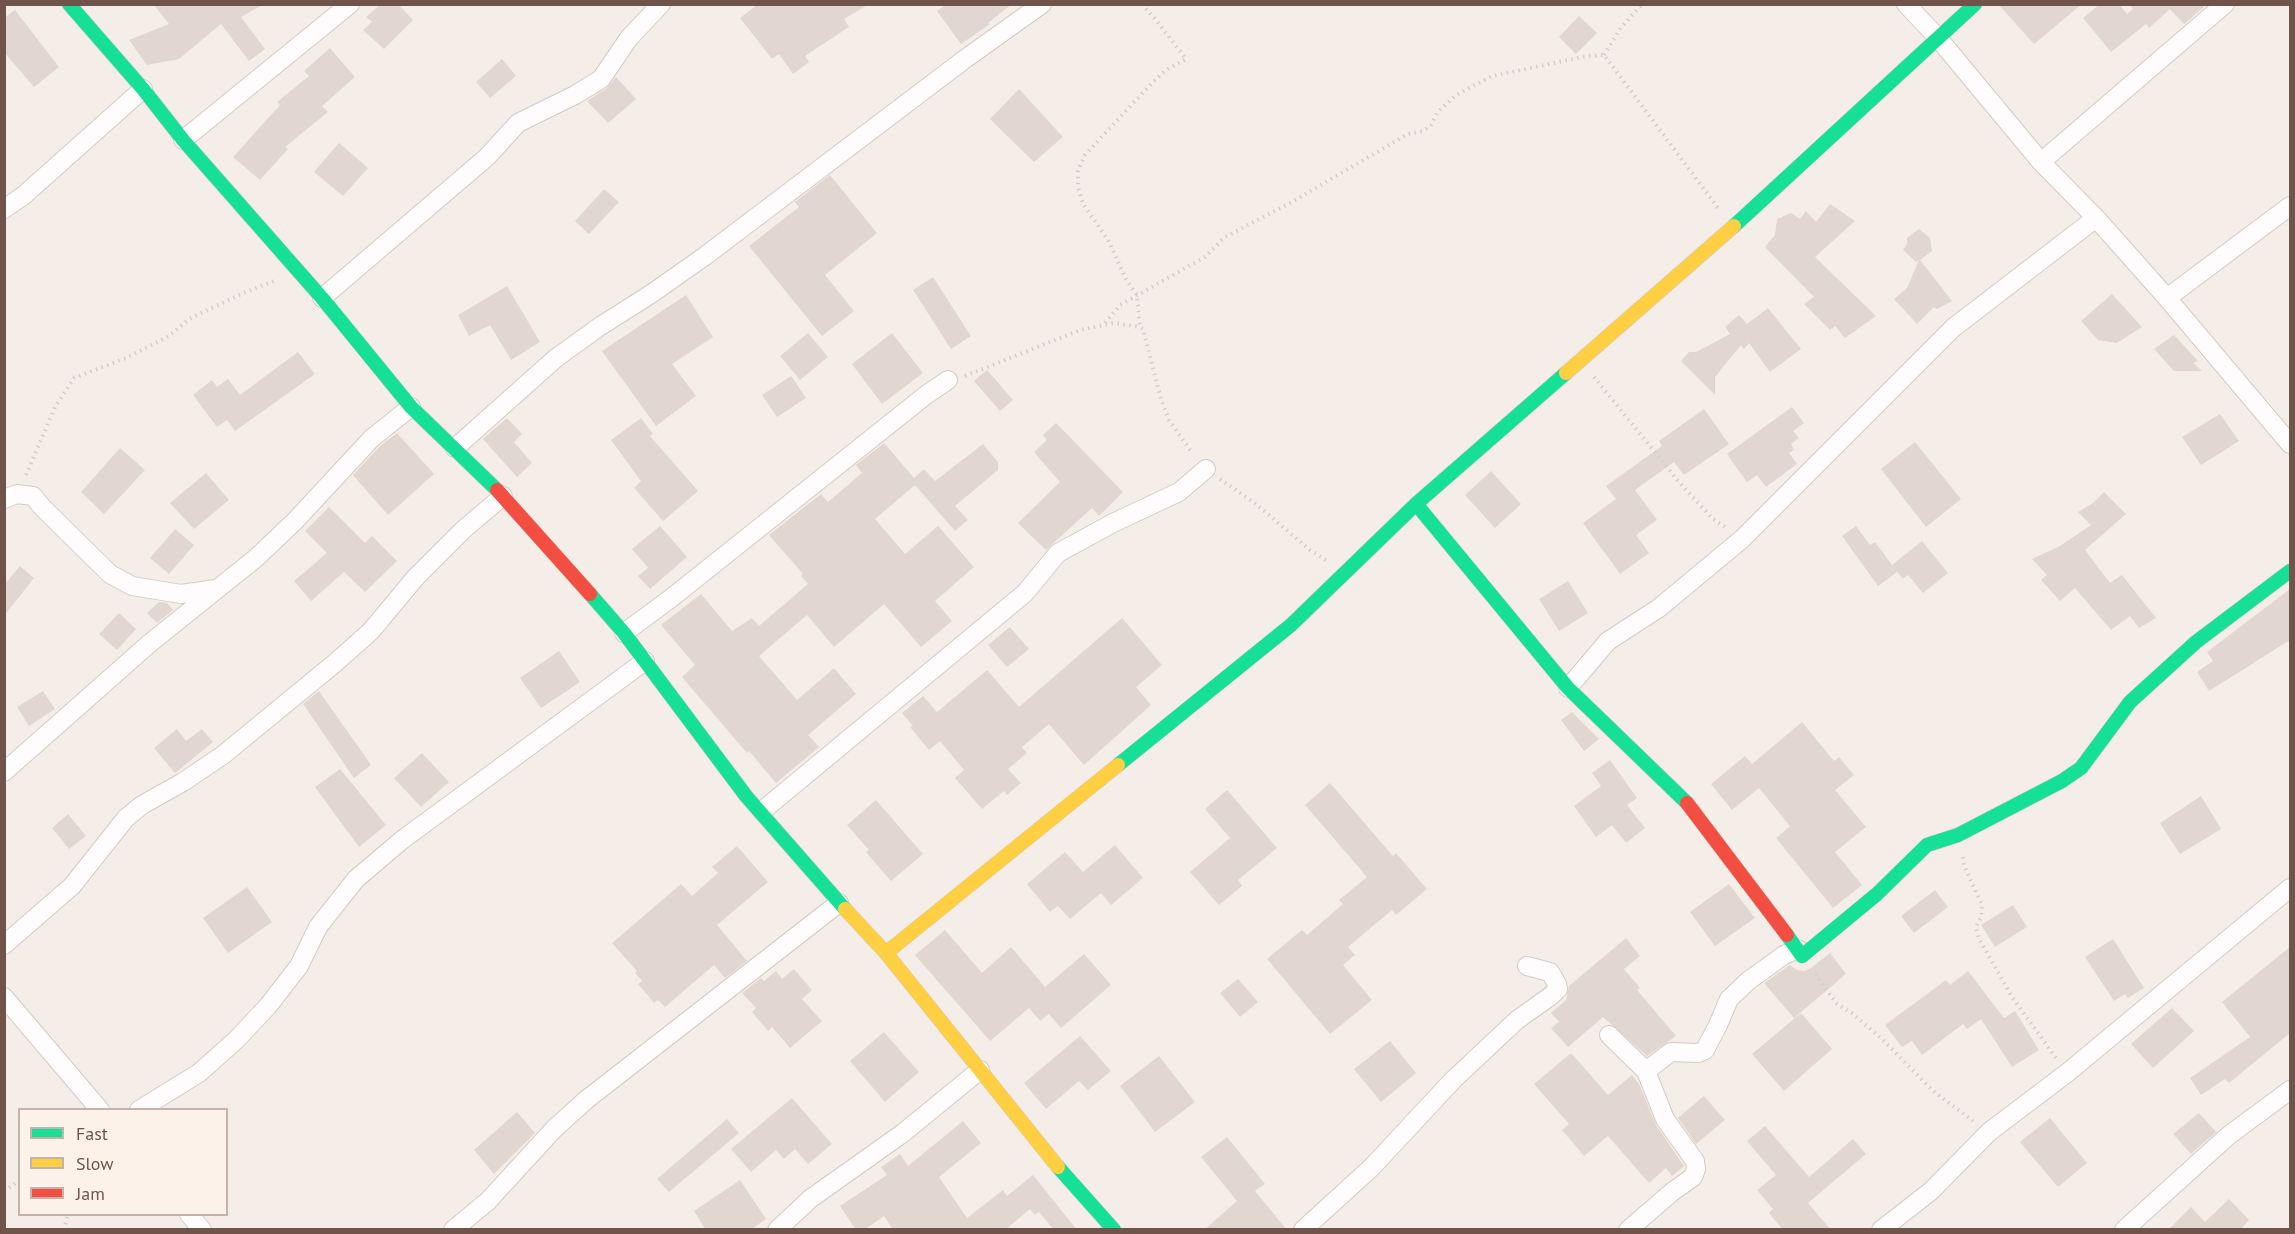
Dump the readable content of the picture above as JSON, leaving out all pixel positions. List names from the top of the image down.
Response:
{
  "legend": ["Fast", "Slow", "Jam"]
}
